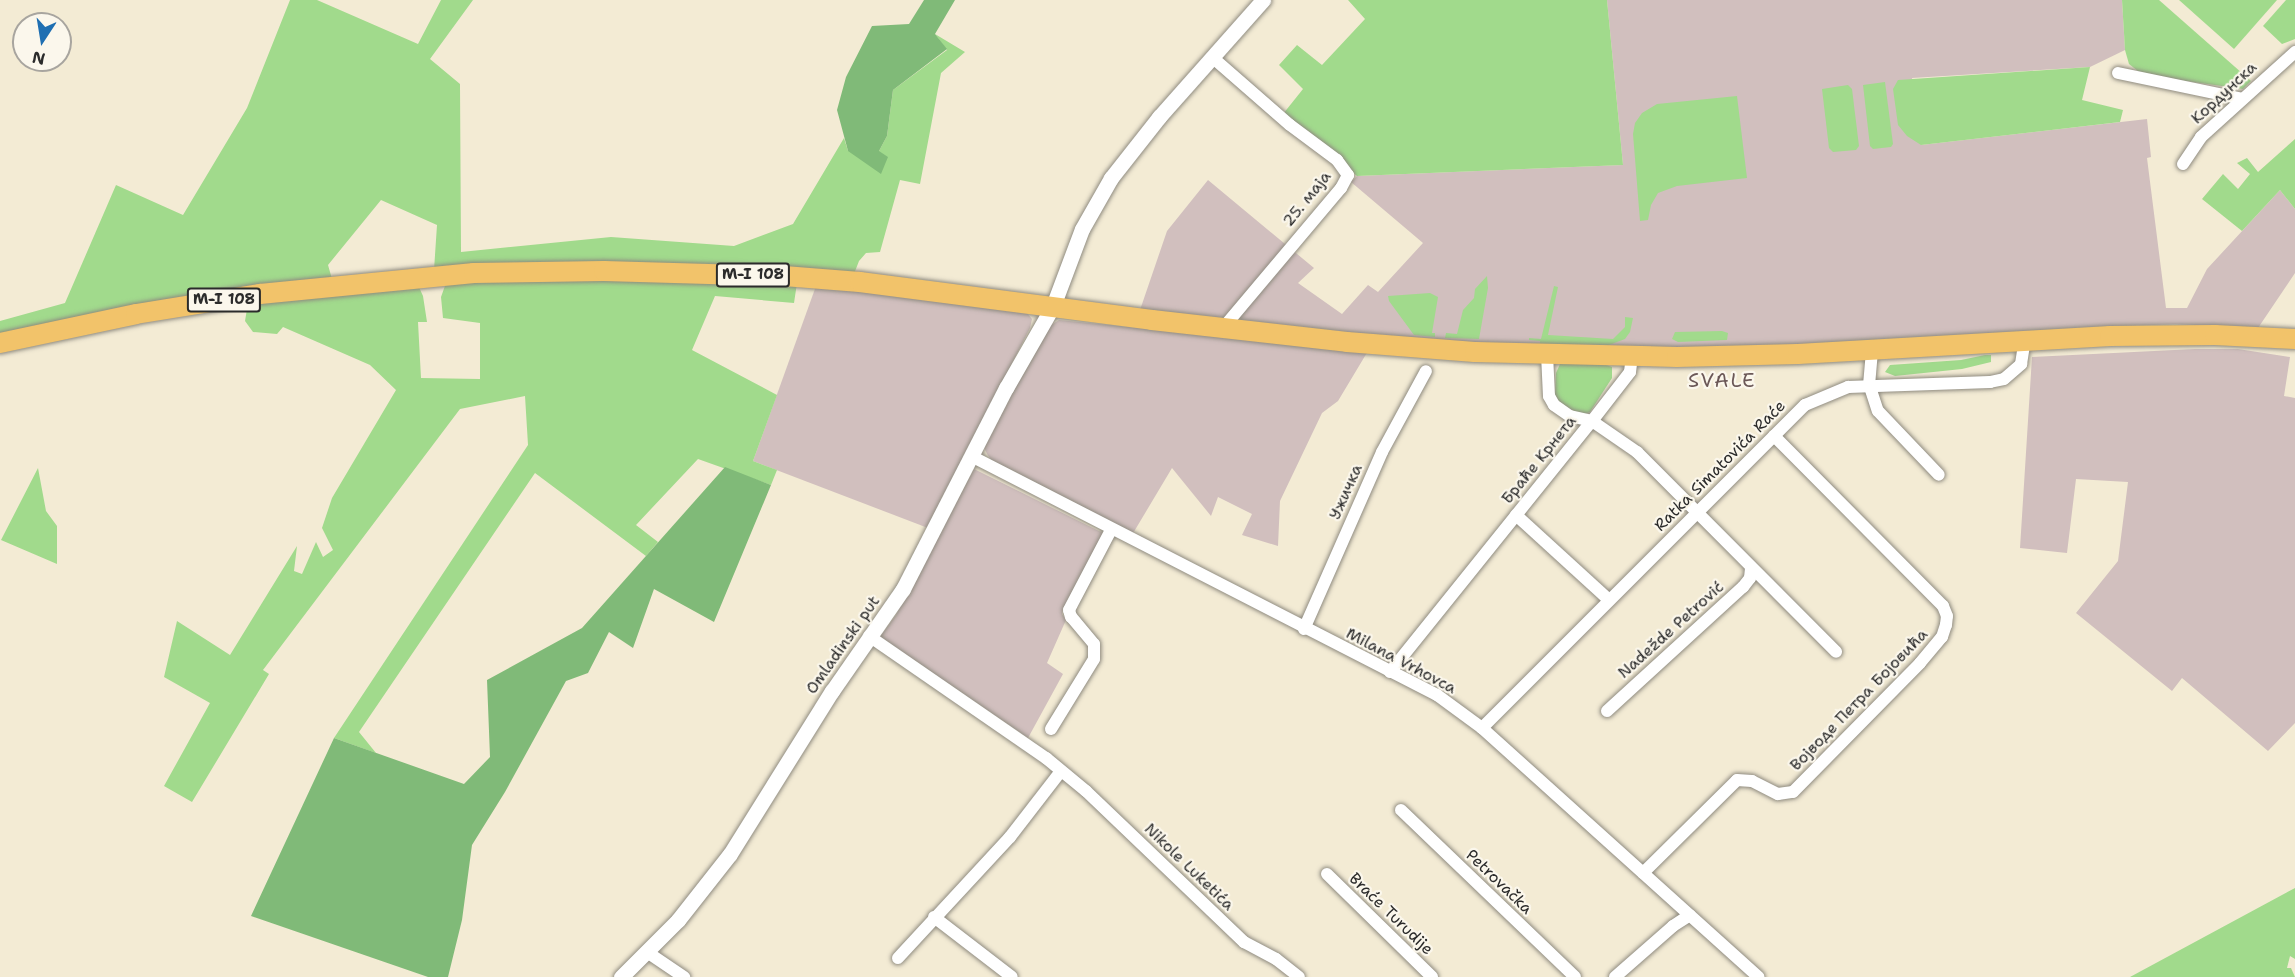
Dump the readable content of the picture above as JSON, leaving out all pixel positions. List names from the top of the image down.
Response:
{
  "streets": {
    "main road": ["M-I 108"],
    "street": [
      "Кордунска",
      "25. маја",
      "Браће Крнета",
      "Ratka Simatovića Raće",
      "Ужичка",
      "Nadežde Petrović",
      "Omladinski put",
      "Milana Vrhovca",
      "Војводе Петра Бојовића",
      "Nikole Luketića",
      "Petrovačka",
      "Braće Turudije"
    ]
  },
  "crossings": [
    ["25. маја", "M-I 108"],
    ["M-I 108", "Ratka Simatovića Raće"],
    ["M-I 108", "Omladinski put"],
    ["Браће Крнета", "Ratka Simatovića Raće"],
    ["Браће Крнета", "Nadežde Petrović"],
    ["Браће Крнета", "Milana Vrhovca"],
    ["Ratka Simatovića Raće", "Milana Vrhovca"],
    ["Ratka Simatovića Raće", "Војводе Петра Бојовића"],
    ["Ужичка", "Milana Vrhovca"],
    ["Omladinski put", "Milana Vrhovca"],
    ["Omladinski put", "Nikole Luketića"],
    ["Milana Vrhovca", "Војводе Петра Бојовића"]
  ],
  "districts": ["SVALE"],
  "north": "bottom"
}
